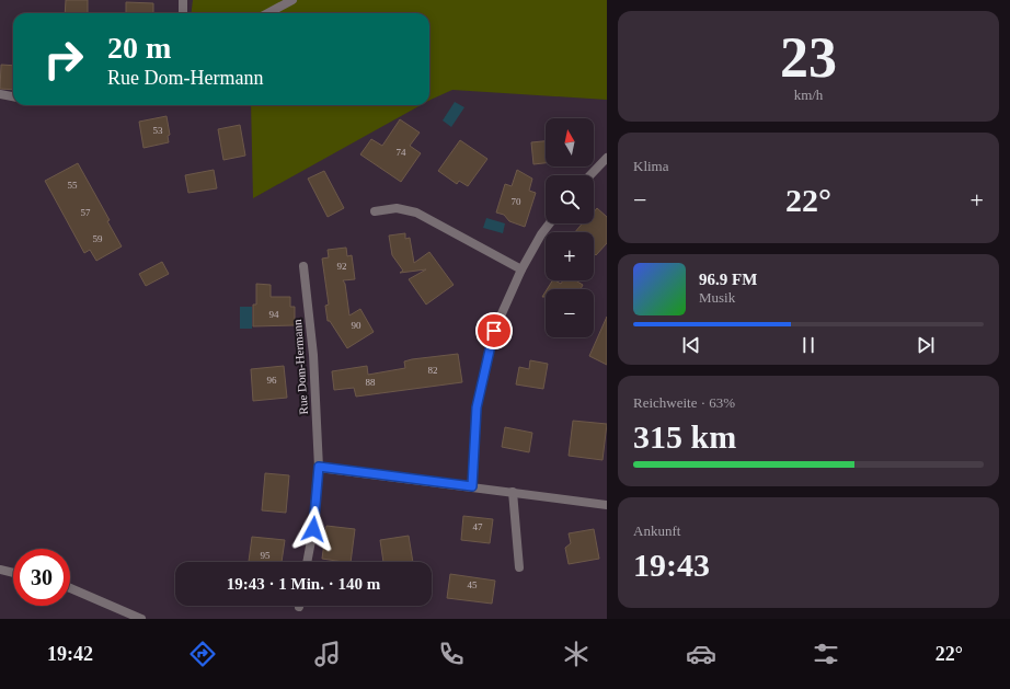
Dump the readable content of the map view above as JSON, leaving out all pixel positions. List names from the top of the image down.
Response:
{
  "streets": {
    "street": ["Rue Dom-Hermann"]
  },
  "house_numbers": [
    "53",
    "74",
    "55",
    "70",
    "57",
    "59",
    "92",
    "94",
    "90",
    "82",
    "96",
    "88",
    "47",
    "95",
    "45"
  ],
  "north": "top",
  "page": {
    "tile": [
      ["23", "km/h"],
      "Klima",
      ["Reichweite · 63%", "315 km"],
      ["Ankunft", "19:43"]
    ],
    "turn": ["20 m", "Rue Dom-Hermann"],
    "map_buttons": ["+", "−"],
    "heat": ["−", "22°", "+"],
    "song": ["96.9 FM", "Musik"],
    "limit": "30",
    "trip": "19:43 · 1 Min. · 140 m",
    "tabs": ["19:42", "22°"]
  }
}
